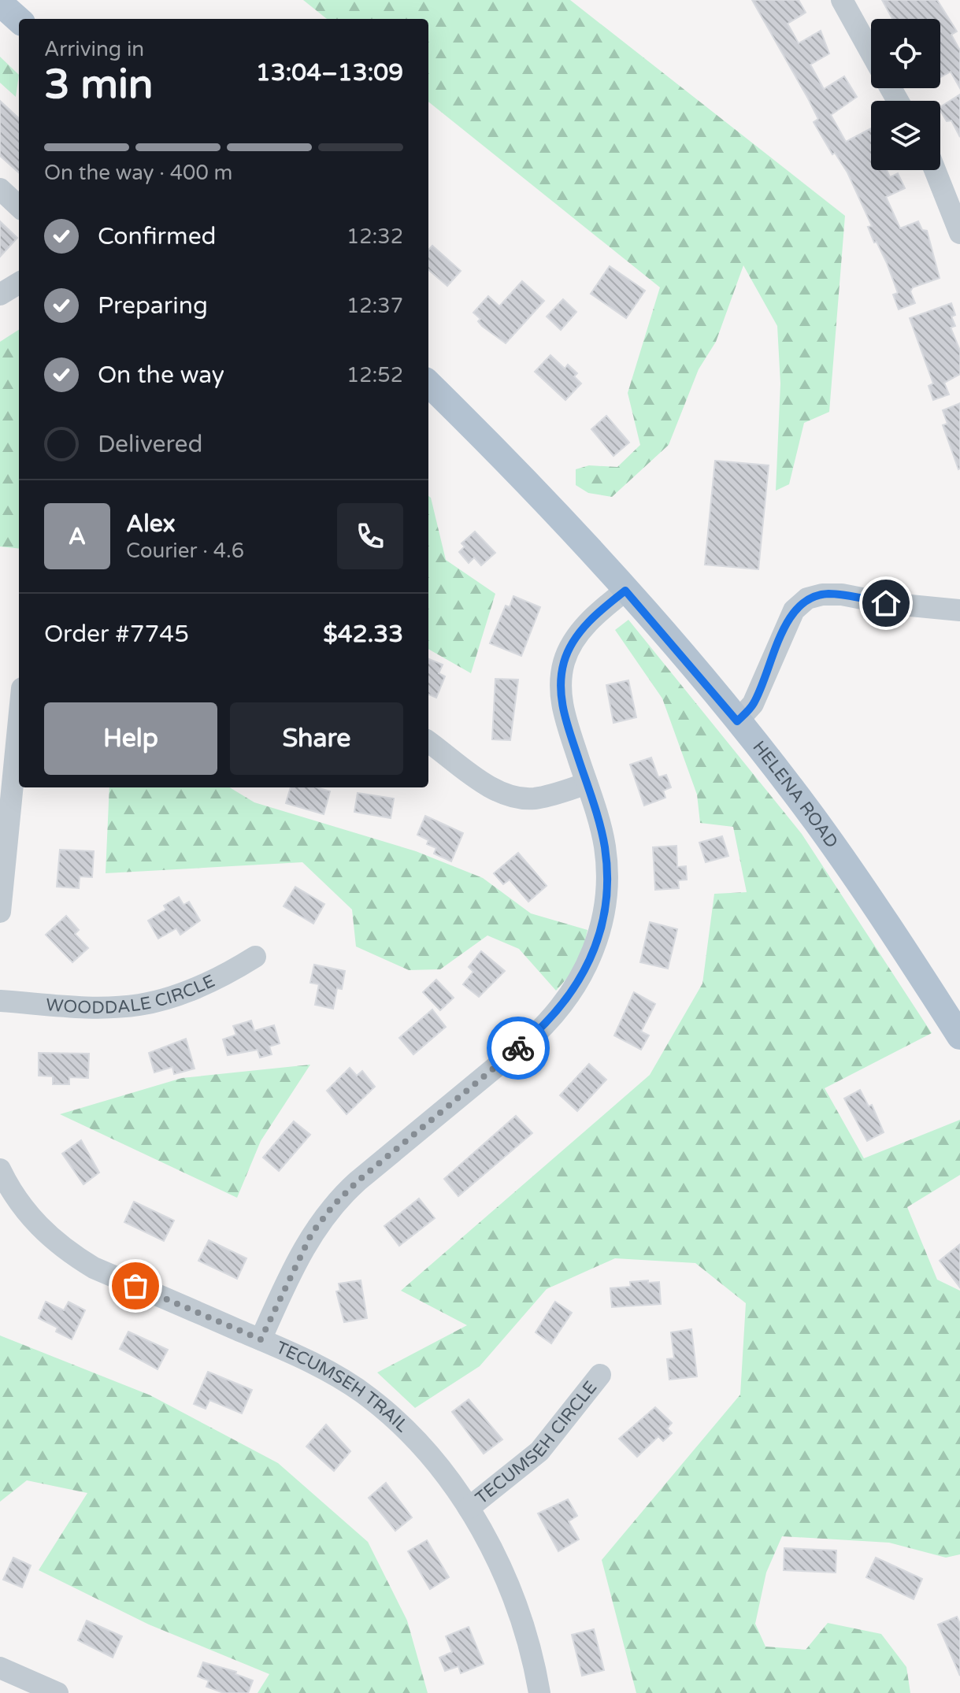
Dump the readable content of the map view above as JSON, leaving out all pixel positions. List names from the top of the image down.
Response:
{
  "streets": {
    "main road": ["HELENA ROAD"],
    "street": ["WOODDALE CIRCLE", "TECUMSEH TRAIL", "TECUMSEH CIRCLE"]
  },
  "crossings": [
    ["TECUMSEH TRAIL", "TECUMSEH CIRCLE"]
  ],
  "page": {
    "heading": ["3 min", "Arriving in", "13:04–13:09"],
    "panel": [
      "Alex",
      "Courier · 4.6",
      "Order #7745",
      "$42.33"
    ],
    "bar": "On the way · 400 m",
    "list": [
      ["Confirmed", "12:32"],
      ["Preparing", "12:37"],
      ["On the way", "12:52"],
      "Delivered"
    ],
    "round": "A",
    "buttons": ["Help", "Share"]
  }
}
